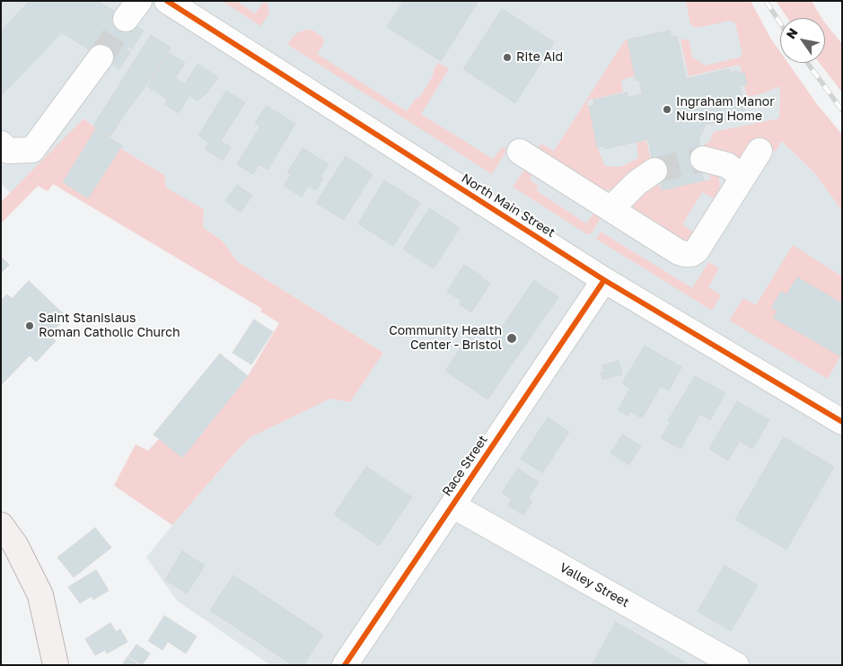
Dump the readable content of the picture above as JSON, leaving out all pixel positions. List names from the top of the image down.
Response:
{
  "streets": {
    "street": ["North Main Street", "Race Street", "Valley Street"]
  },
  "crossings": [
    ["North Main Street", "Race Street"],
    ["Race Street", "Valley Street"]
  ],
  "places": [
    "Rite Aid",
    "Ingraham Manor Nursing Home",
    "Saint Stanislaus Roman Catholic Church",
    "Community Health Center - Bristol"
  ],
  "north": "top left"
}
